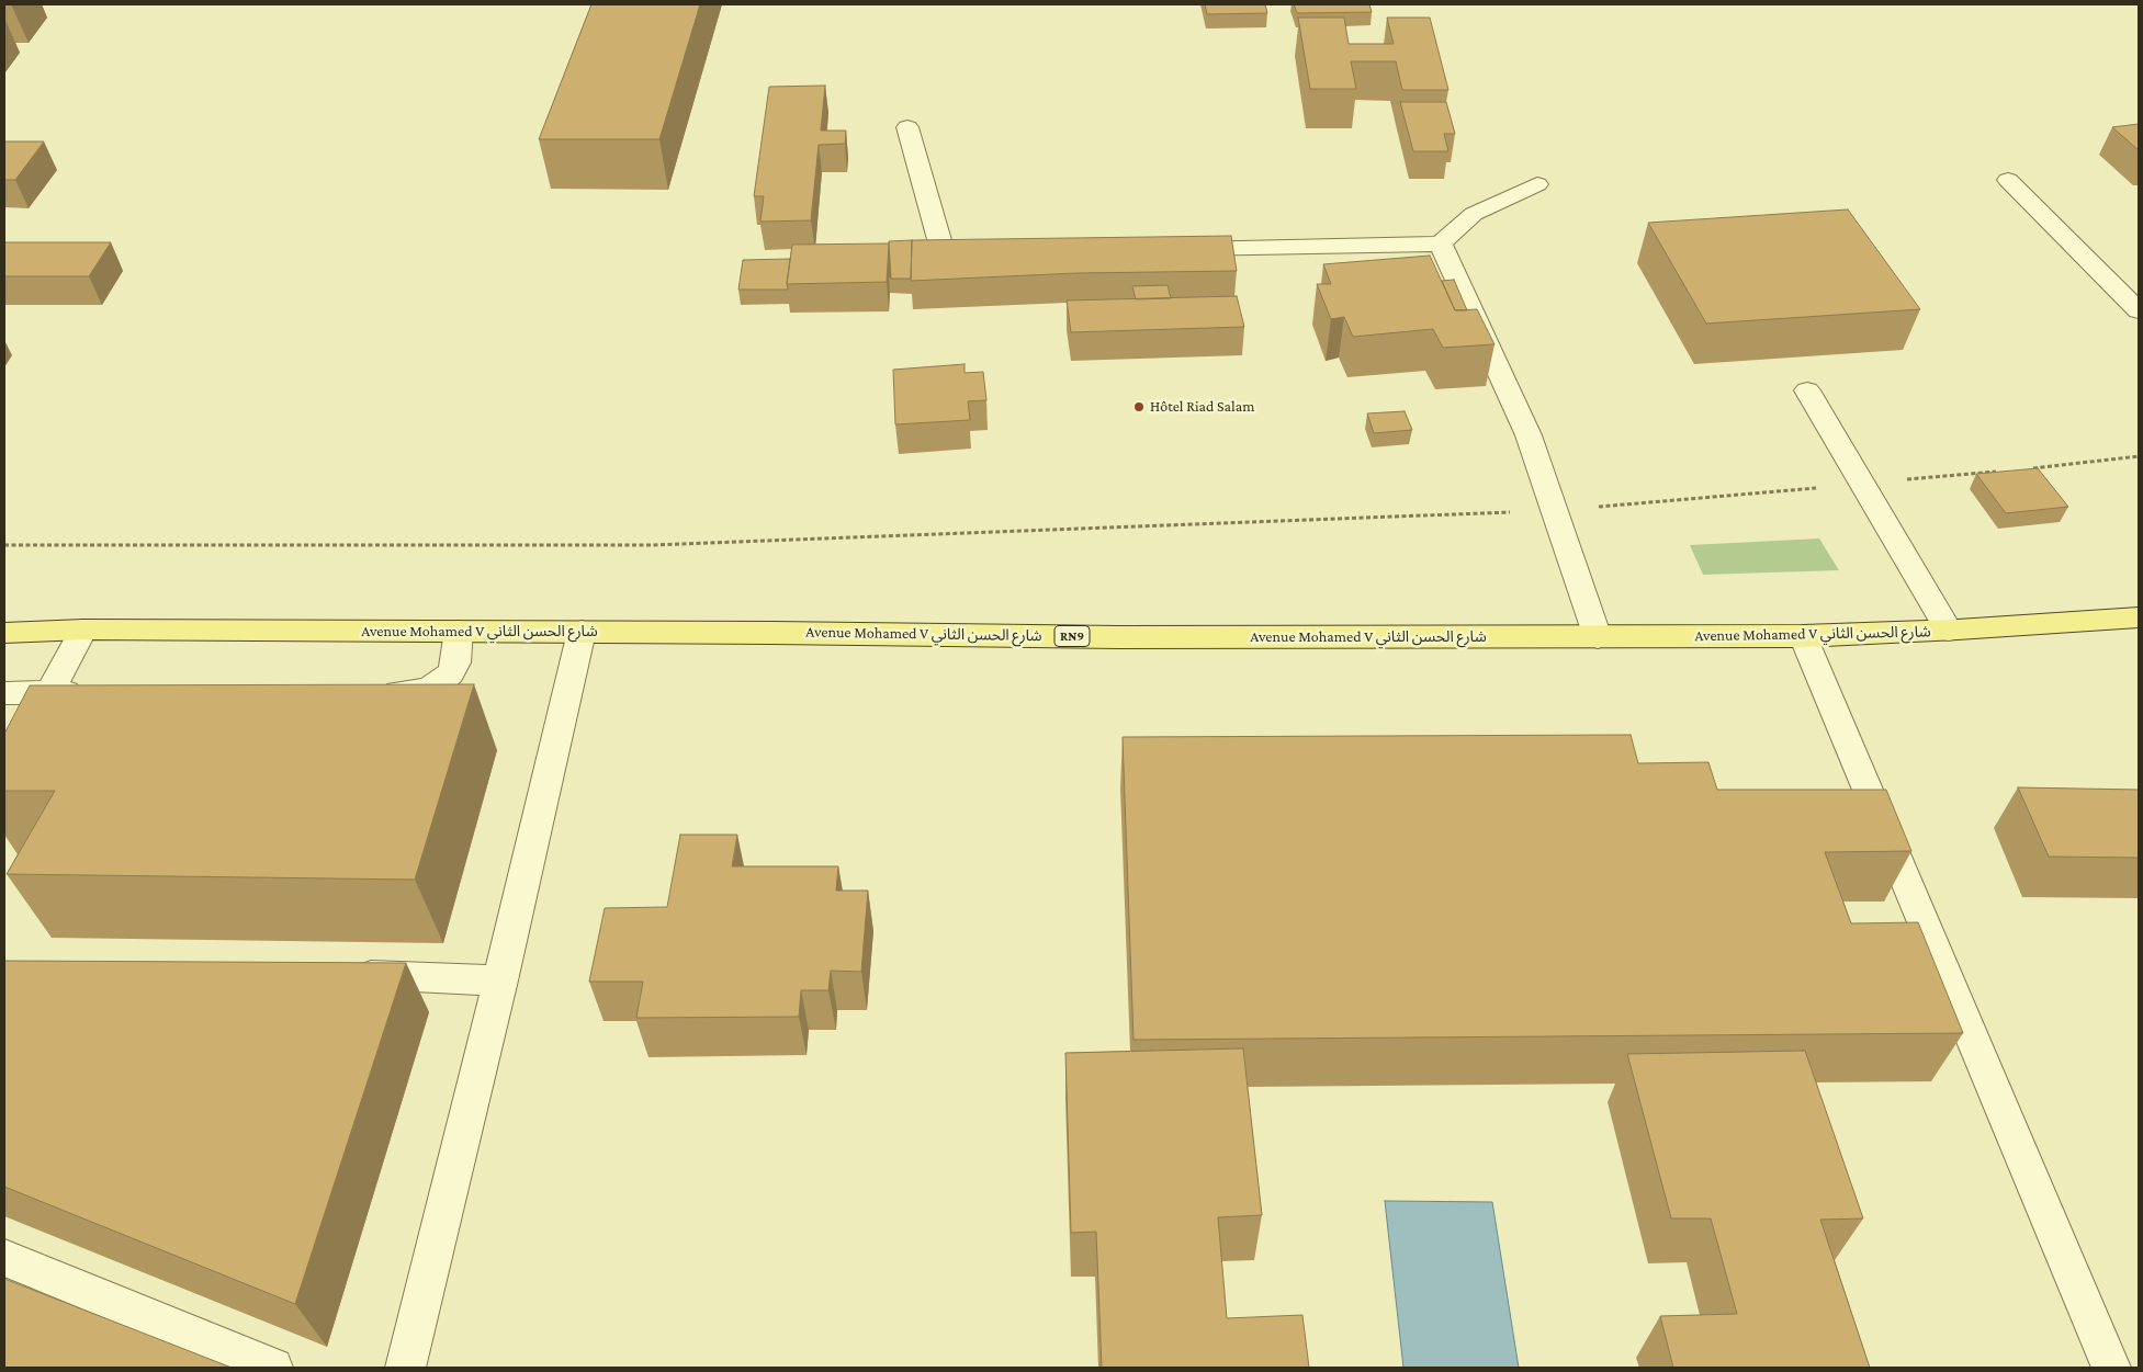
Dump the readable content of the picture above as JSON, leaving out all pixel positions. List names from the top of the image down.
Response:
{
  "streets": {
    "main road": ["Avenue Mohamed V شارع الحسن الثاني", "RN9"]
  },
  "places": ["Hôtel Riad Salam"]
}
